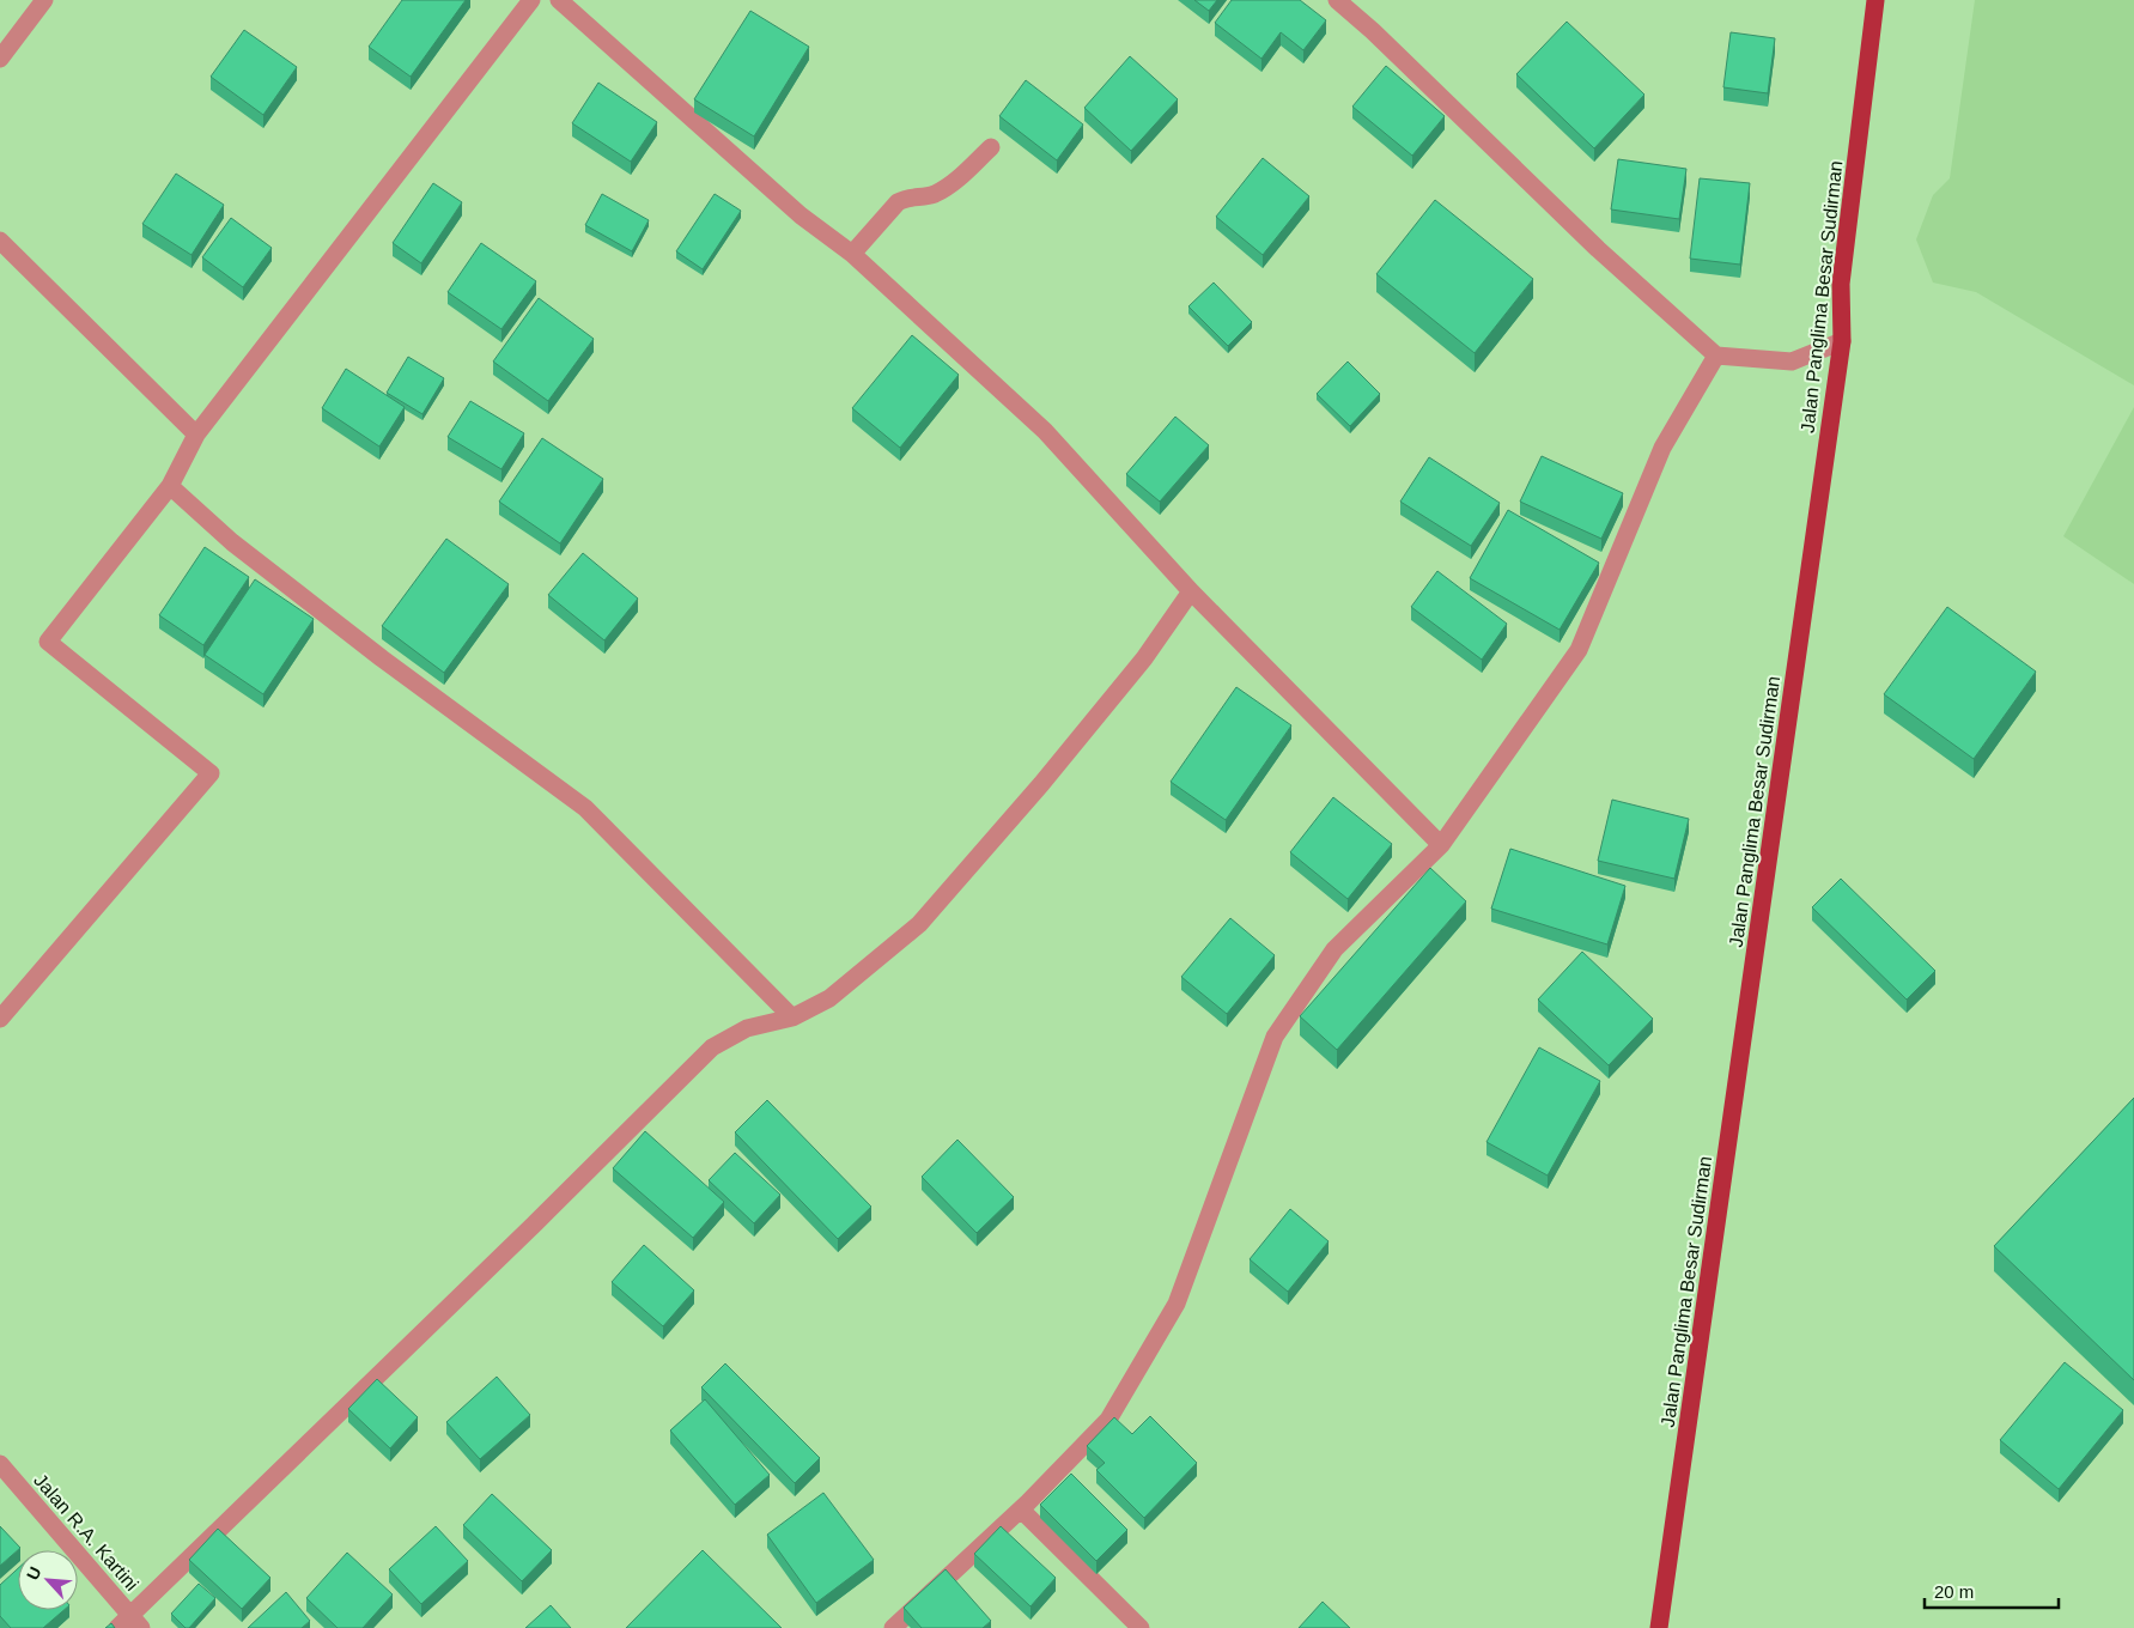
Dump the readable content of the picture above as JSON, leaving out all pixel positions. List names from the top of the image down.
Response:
{
  "streets": {
    "main road": ["Jalan Panglima Besar Sudirman"],
    "street": ["Jalan R.A. Kartini"]
  },
  "scale_bar": "20 m",
  "north": "top left"
}
